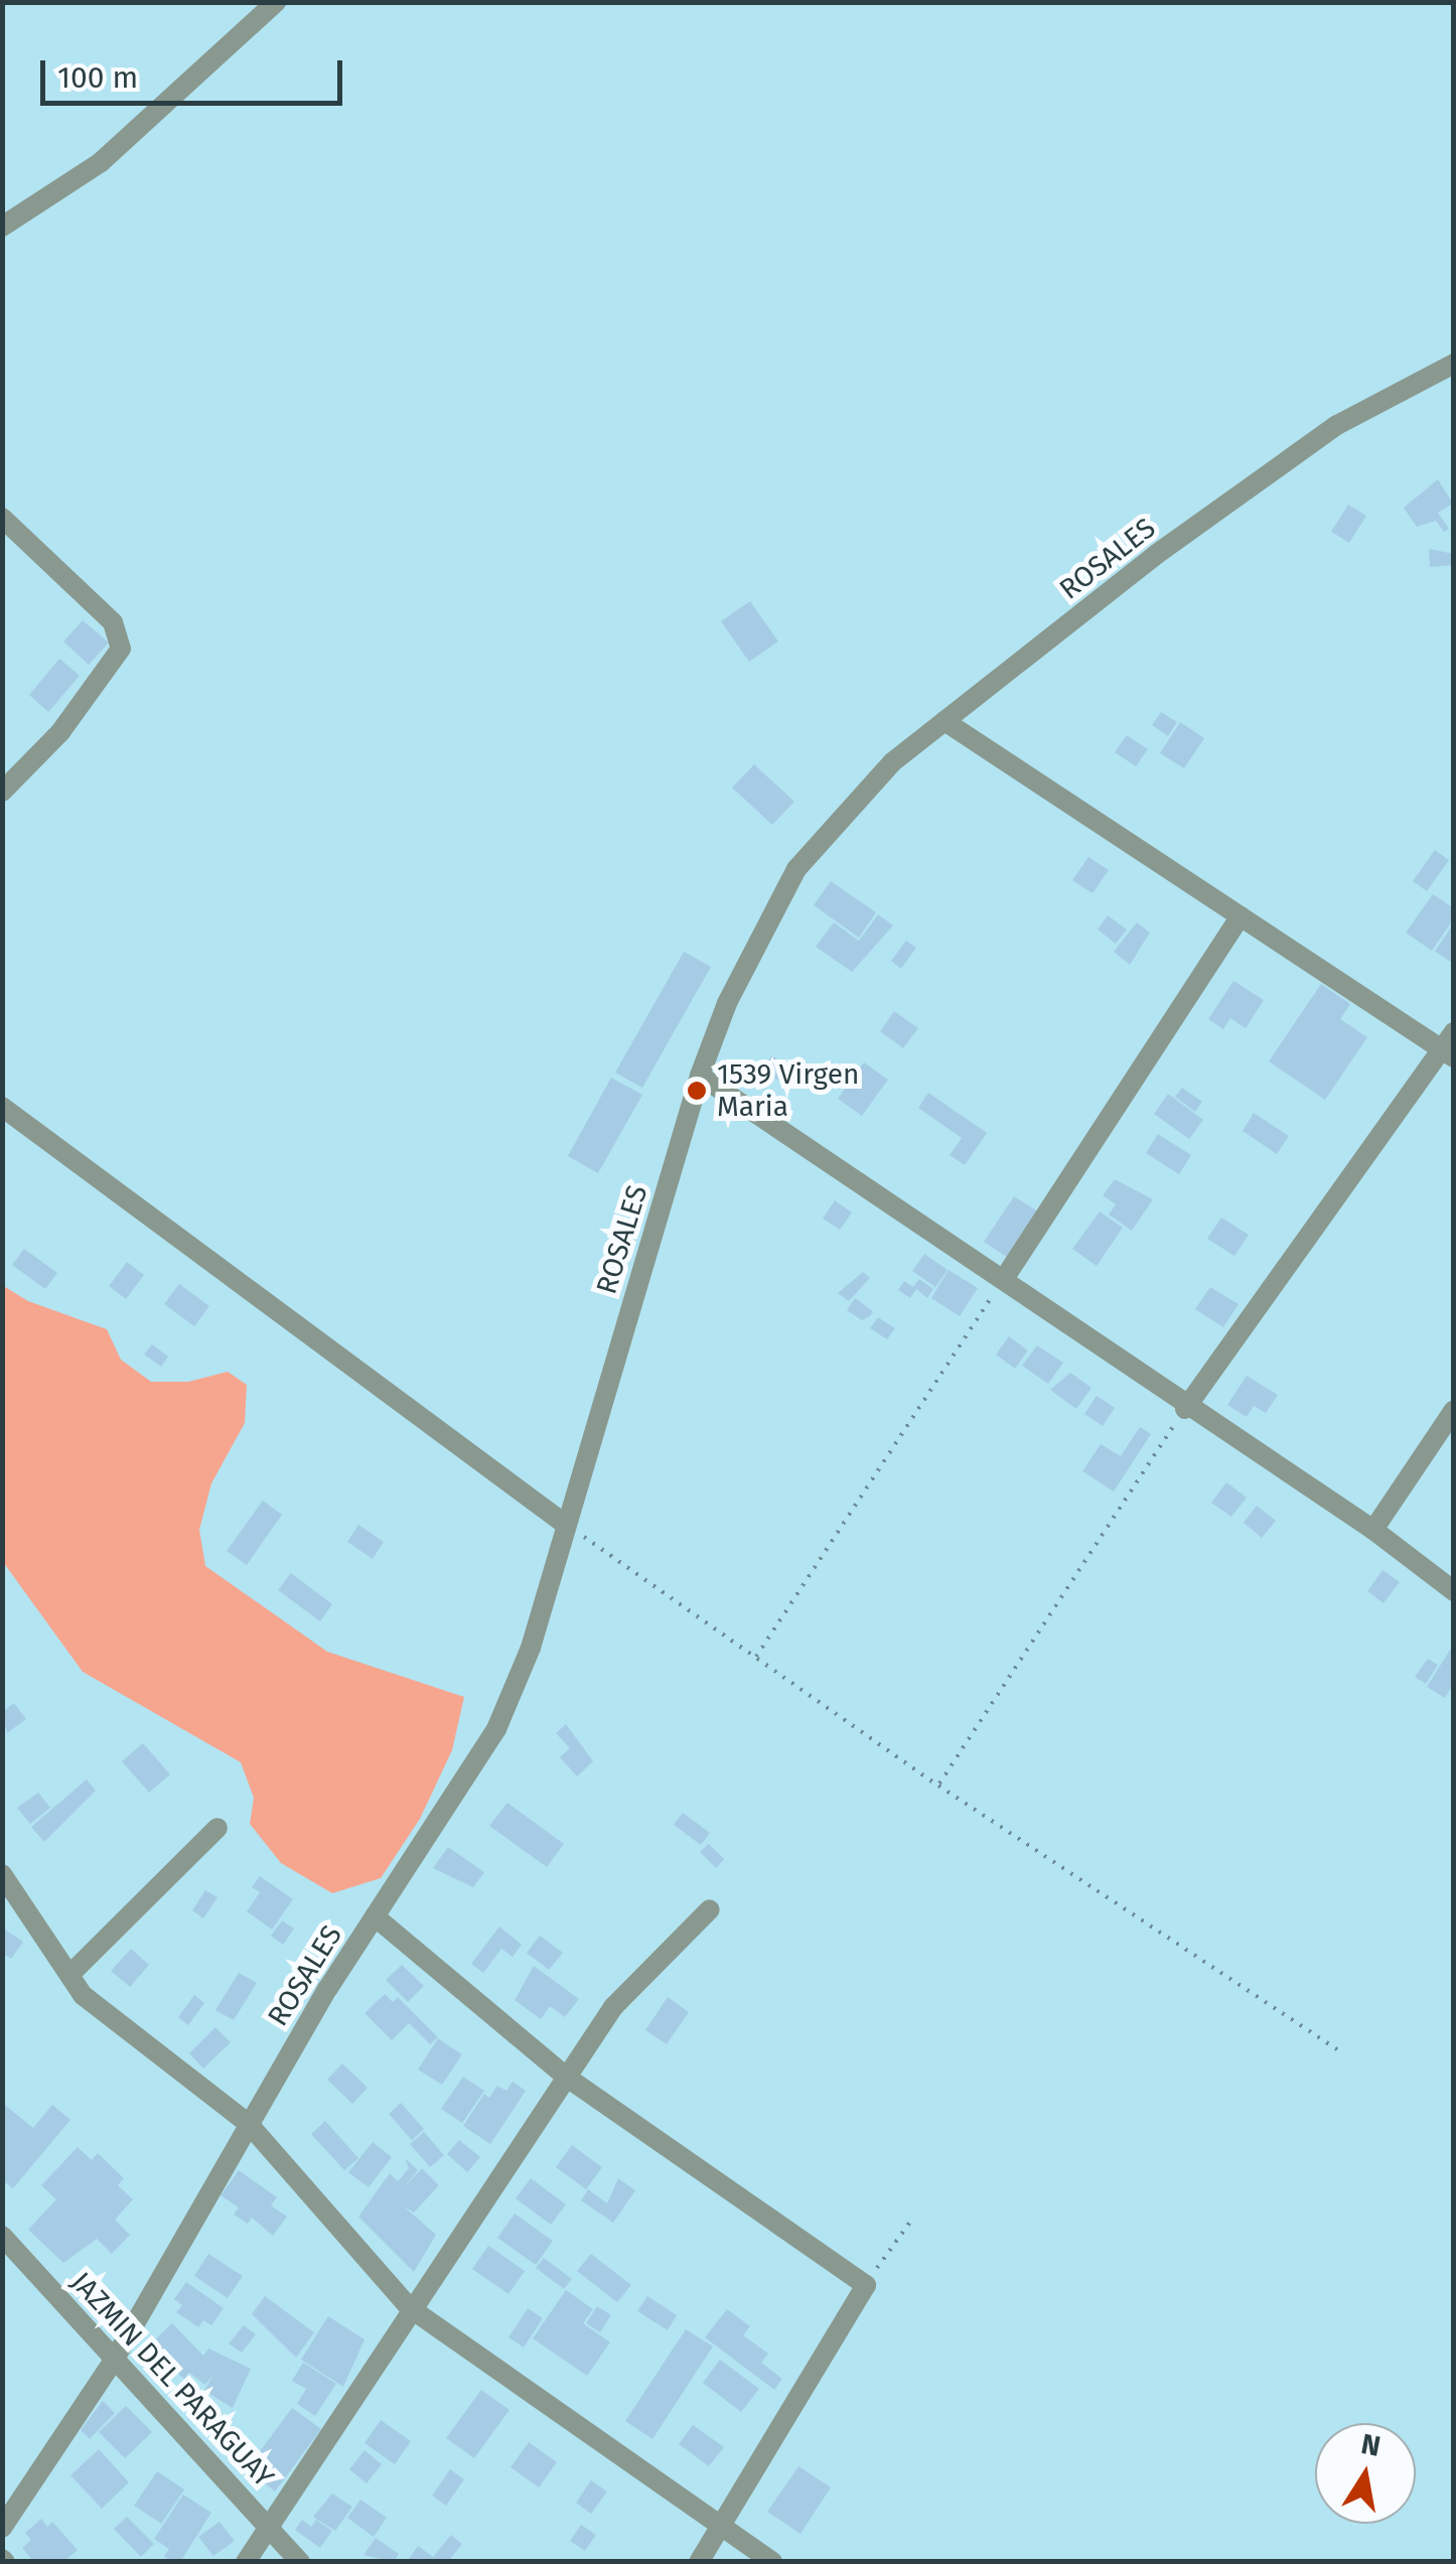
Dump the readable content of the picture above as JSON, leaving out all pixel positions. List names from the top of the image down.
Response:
{
  "streets": {
    "street": ["ROSALES", "JAZMIN DEL PARAGUAY"]
  },
  "crossings": [
    ["ROSALES", "JAZMIN DEL PARAGUAY"]
  ],
  "places": ["1539 Virgen Maria"],
  "scale_bar": "100 m",
  "north": "top"
}
